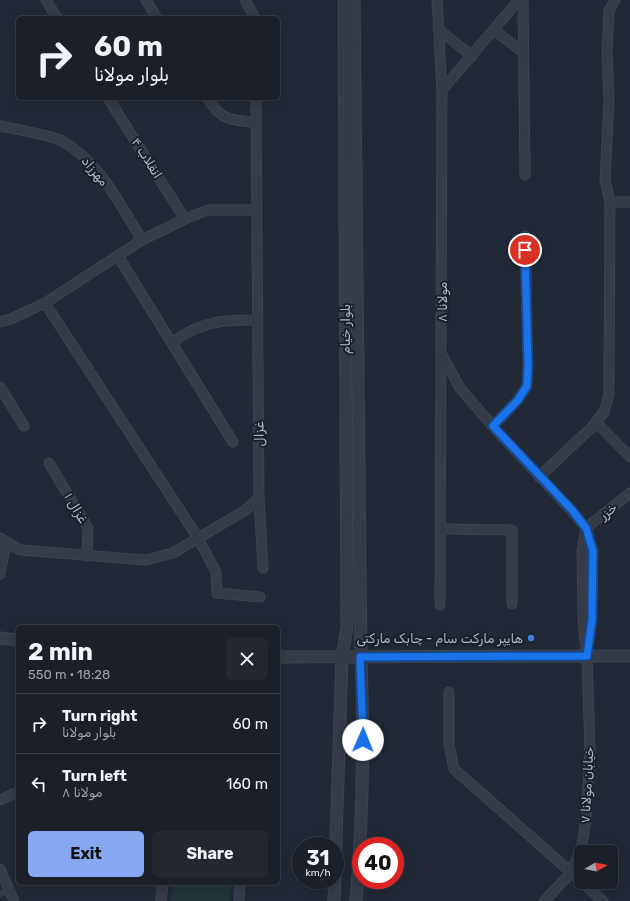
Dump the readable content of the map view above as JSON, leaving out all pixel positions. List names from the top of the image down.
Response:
{
  "streets": {
    "street": [
      "انقلاب ۴",
      "مهرزاد",
      "مولانا ۸",
      "بلوار خیام",
      "غزال",
      "غزال ۱",
      "خزر",
      "خیابان مولانا ۷"
    ]
  },
  "places": ["هایپر مارکت سام - چابک مارکتی"],
  "north": "right",
  "page": {
    "turn": ["60 m", "بلوار مولانا"],
    "heading": ["2 min", "550 m · 18:28"],
    "list": [
      {
        "name": "Turn right",
        "note": "بلوار مولانا",
        "value": "60 m"
      },
      {
        "name": "Turn left",
        "note": "مولانا ۸",
        "value": "160 m"
      }
    ],
    "buttons": ["Exit", "Share"],
    "speed": "31 km/h",
    "limit": "40"
  }
}
